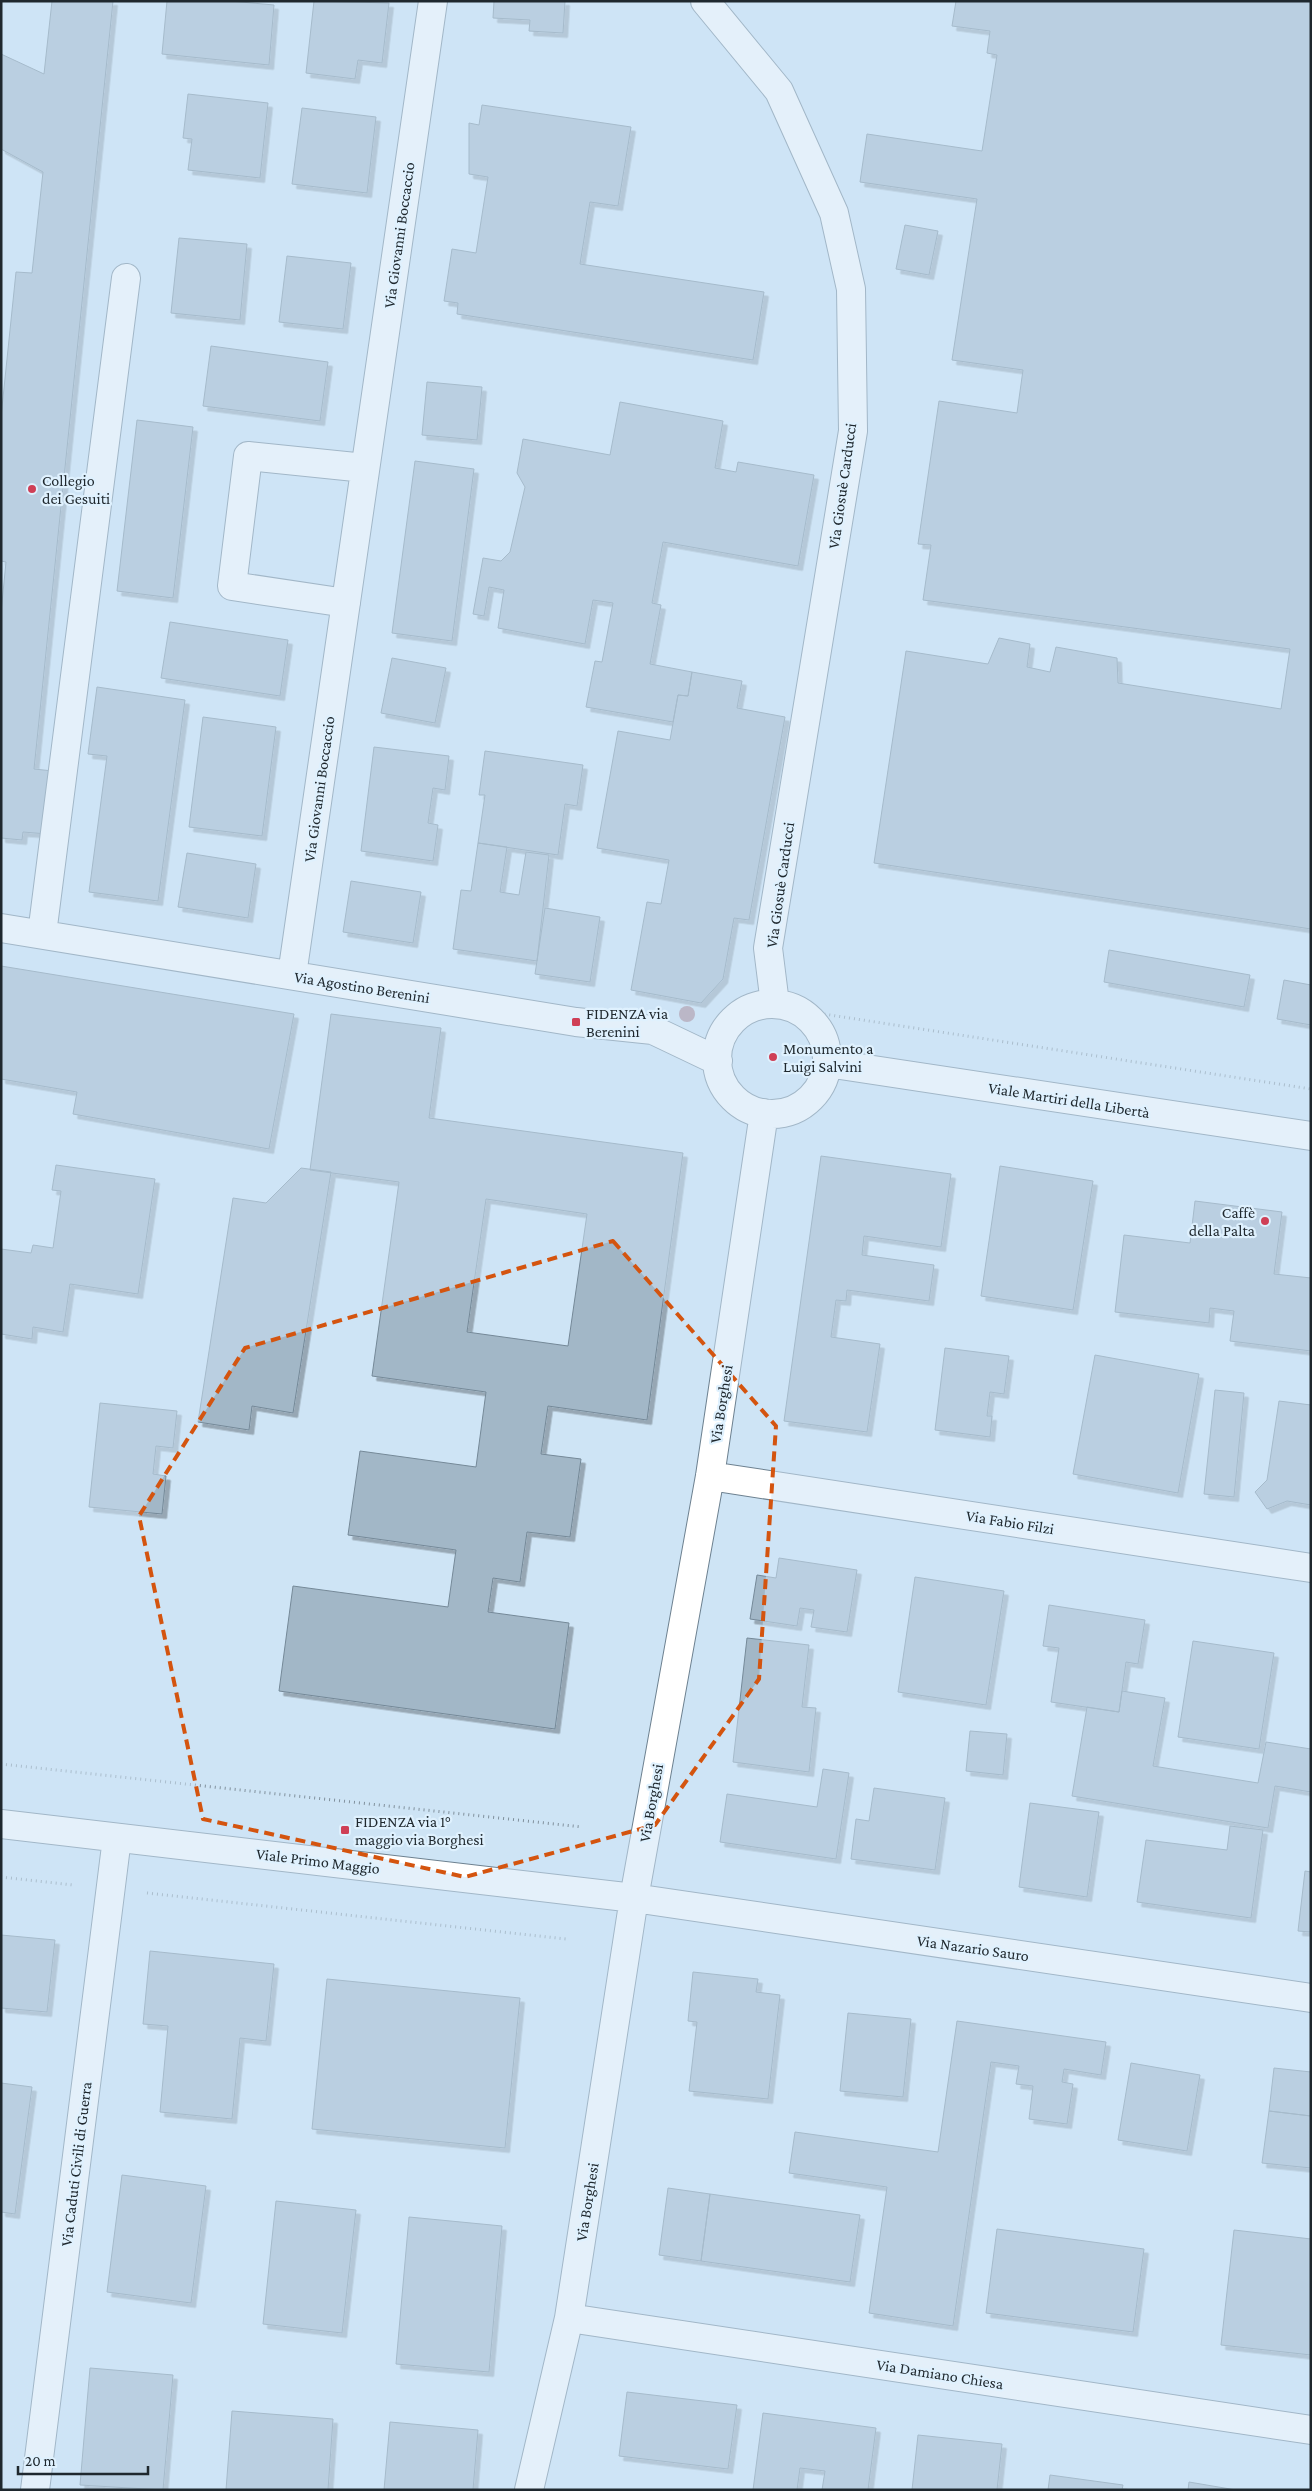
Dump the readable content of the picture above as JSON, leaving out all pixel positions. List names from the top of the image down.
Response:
{
  "streets": {
    "street": [
      "Via Giovanni Boccaccio",
      "Via Giosuè Carducci",
      "Via Agostino Berenini",
      "Viale Martiri della Libertà",
      "Via Borghesi",
      "Via Fabio Filzi",
      "Viale Primo Maggio",
      "Via Nazario Sauro",
      "Via Caduti Civili di Guerra",
      "Via Damiano Chiesa"
    ]
  },
  "crossings": [
    ["Via Giovanni Boccaccio", "Via Agostino Berenini"],
    ["Via Giosuè Carducci", "Via Agostino Berenini"],
    ["Via Giosuè Carducci", "Viale Martiri della Libertà"],
    ["Via Giosuè Carducci", "Via Borghesi"],
    ["Via Agostino Berenini", "Viale Martiri della Libertà"],
    ["Via Agostino Berenini", "Via Borghesi"],
    ["Viale Martiri della Libertà", "Via Borghesi"],
    ["Via Borghesi", "Via Fabio Filzi"],
    ["Via Borghesi", "Viale Primo Maggio"],
    ["Via Borghesi", "Via Nazario Sauro"],
    ["Via Borghesi", "Via Damiano Chiesa"],
    ["Viale Primo Maggio", "Via Nazario Sauro"],
    ["Viale Primo Maggio", "Via Caduti Civili di Guerra"]
  ],
  "places": {
    "other": ["Collegio dei Gesuiti", "Monumento a Luigi Salvini", "Caffè della Palta"],
    "transit": ["FIDENZA via Berenini", "FIDENZA via 1° maggio via Borghesi"]
  },
  "scale_bar": "20 m"
}
